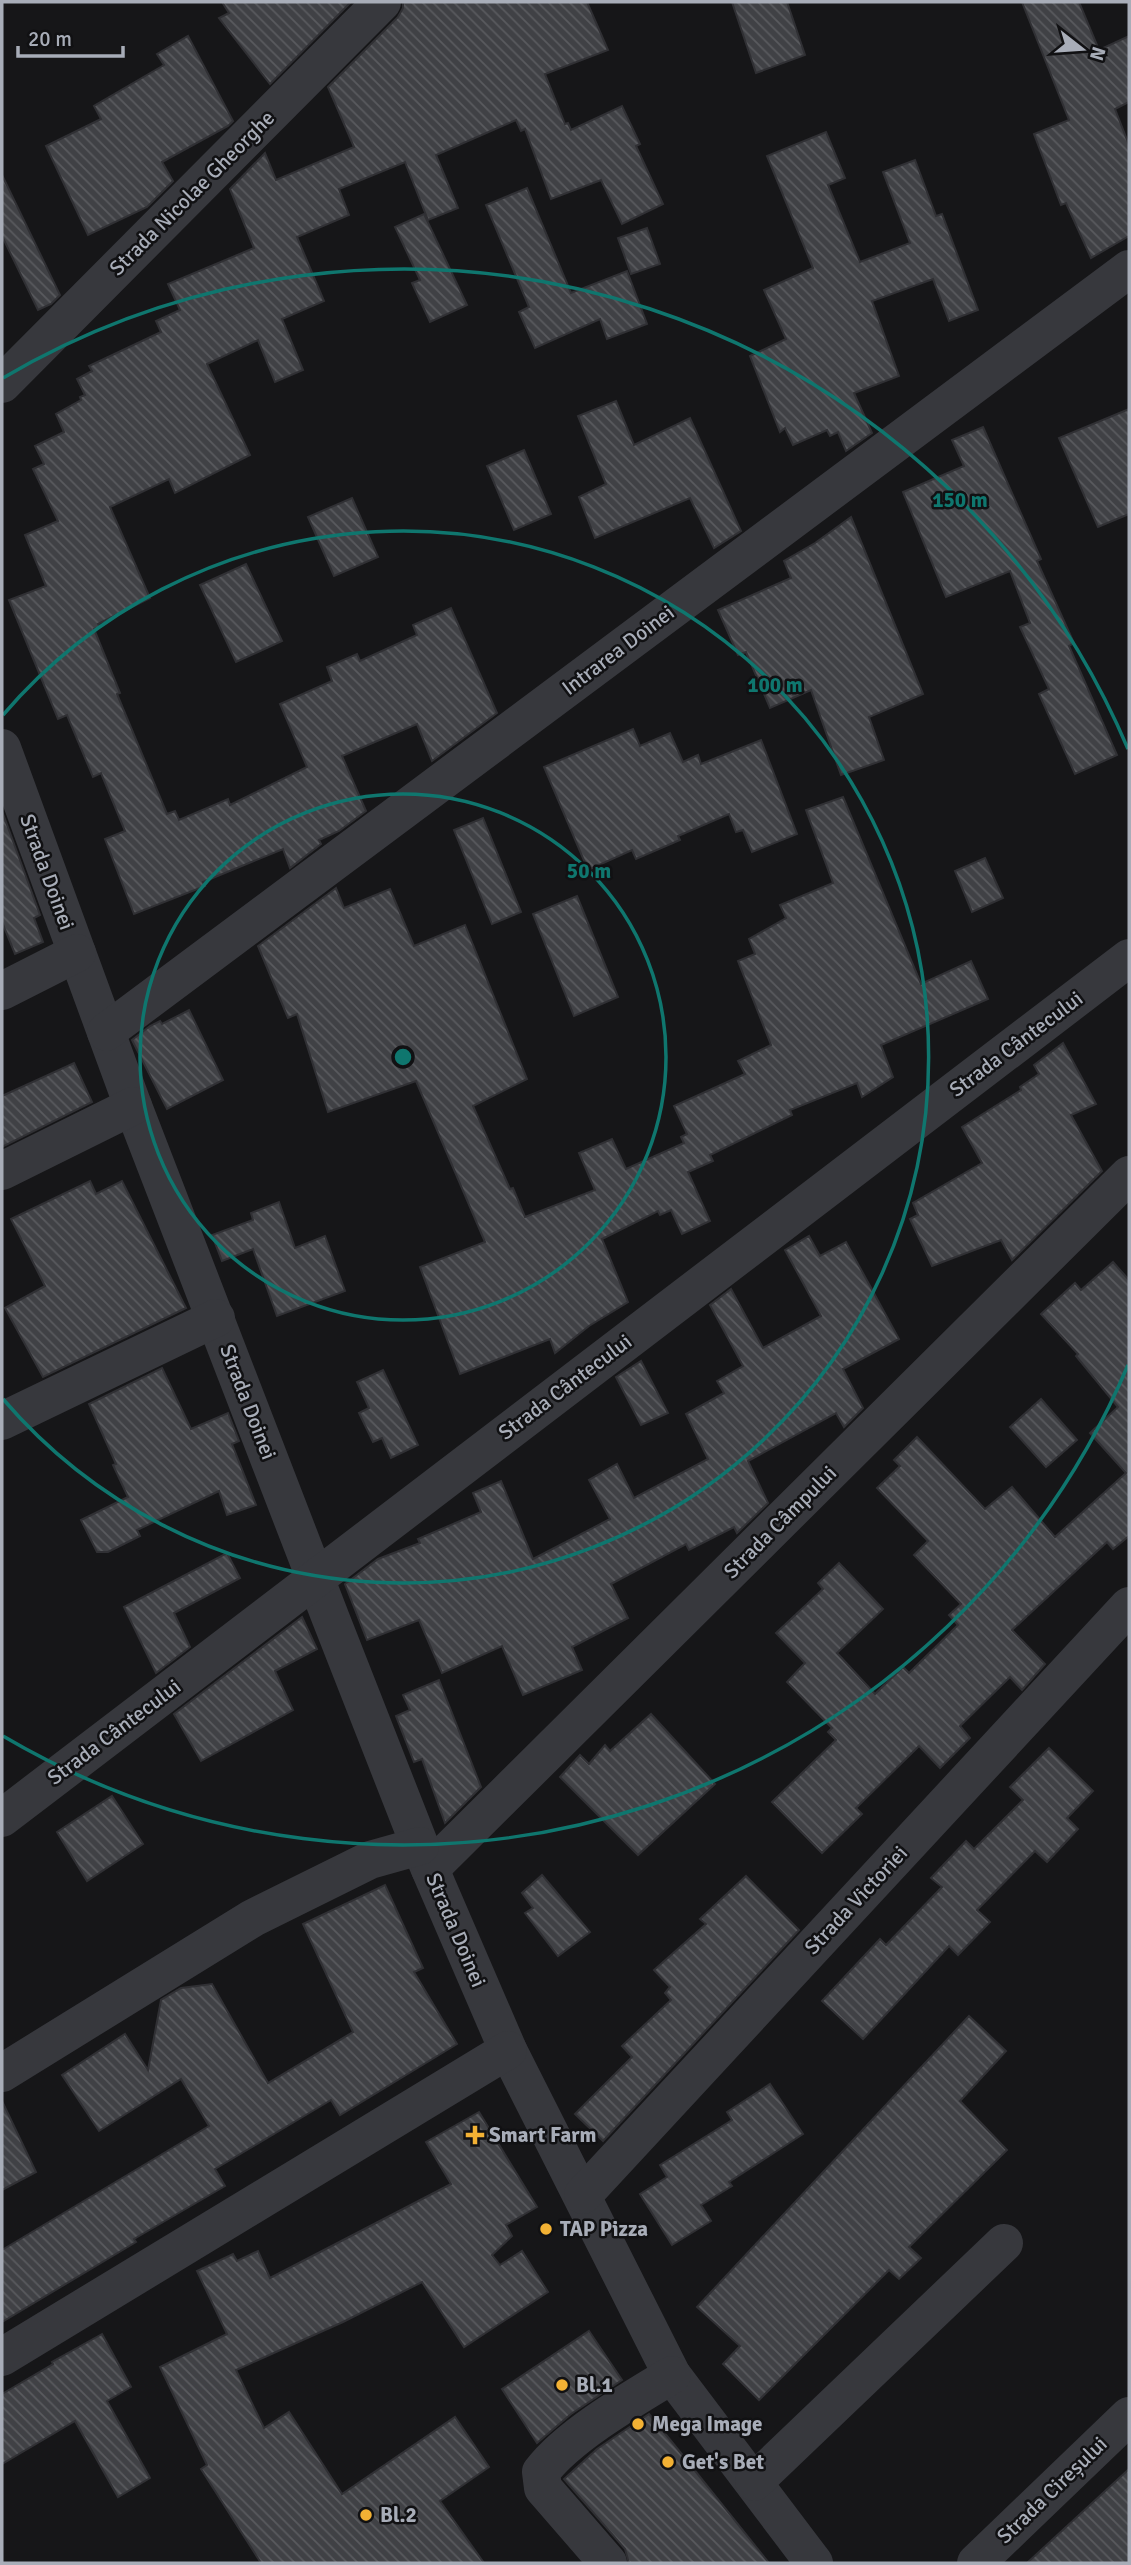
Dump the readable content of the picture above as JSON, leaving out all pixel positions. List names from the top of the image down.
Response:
{
  "streets": {
    "street": [
      "Strada Nicolae Gheorghe",
      "Intrarea Doinei",
      "Strada Doinei",
      "Strada Cântecului",
      "Strada Câmpului",
      "Strada Victoriei",
      "Strada Cireșului"
    ]
  },
  "crossings": [
    ["Intrarea Doinei", "Strada Doinei"],
    ["Strada Doinei", "Strada Cântecului"],
    ["Strada Doinei", "Strada Câmpului"],
    ["Strada Doinei", "Strada Victoriei"]
  ],
  "places": {
    "health": ["Smart Farm"],
    "other": [
      "TAP Pizza",
      "Bl.1",
      "Mega Image",
      "Get's Bet",
      "Bl.2"
    ]
  },
  "scale_bar": "20 m",
  "north": "right",
  "rings": ["150 m", "100 m", "50 m"]
}
